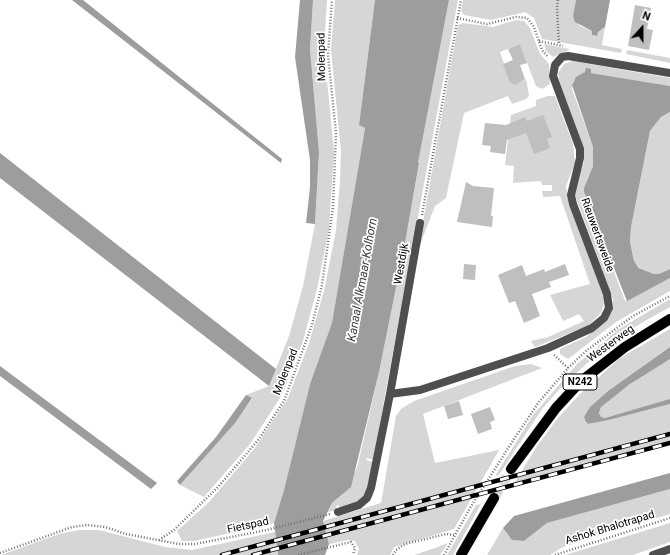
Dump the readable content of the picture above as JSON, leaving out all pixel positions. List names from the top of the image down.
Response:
{
  "streets": {
    "main road": ["Westerweg", "N242"],
    "street": ["Rieuwertsweide", "Westdijk"],
    "path": ["Molenpad", "Fietspad", "Ashok Bhalotrapad"]
  },
  "crossings": [
    ["Molenpad", "Fietspad"],
    ["Westdijk", "Fietspad"]
  ],
  "water": ["Kanaal Alkmaar-Kolhorn"],
  "north": "top"
}
